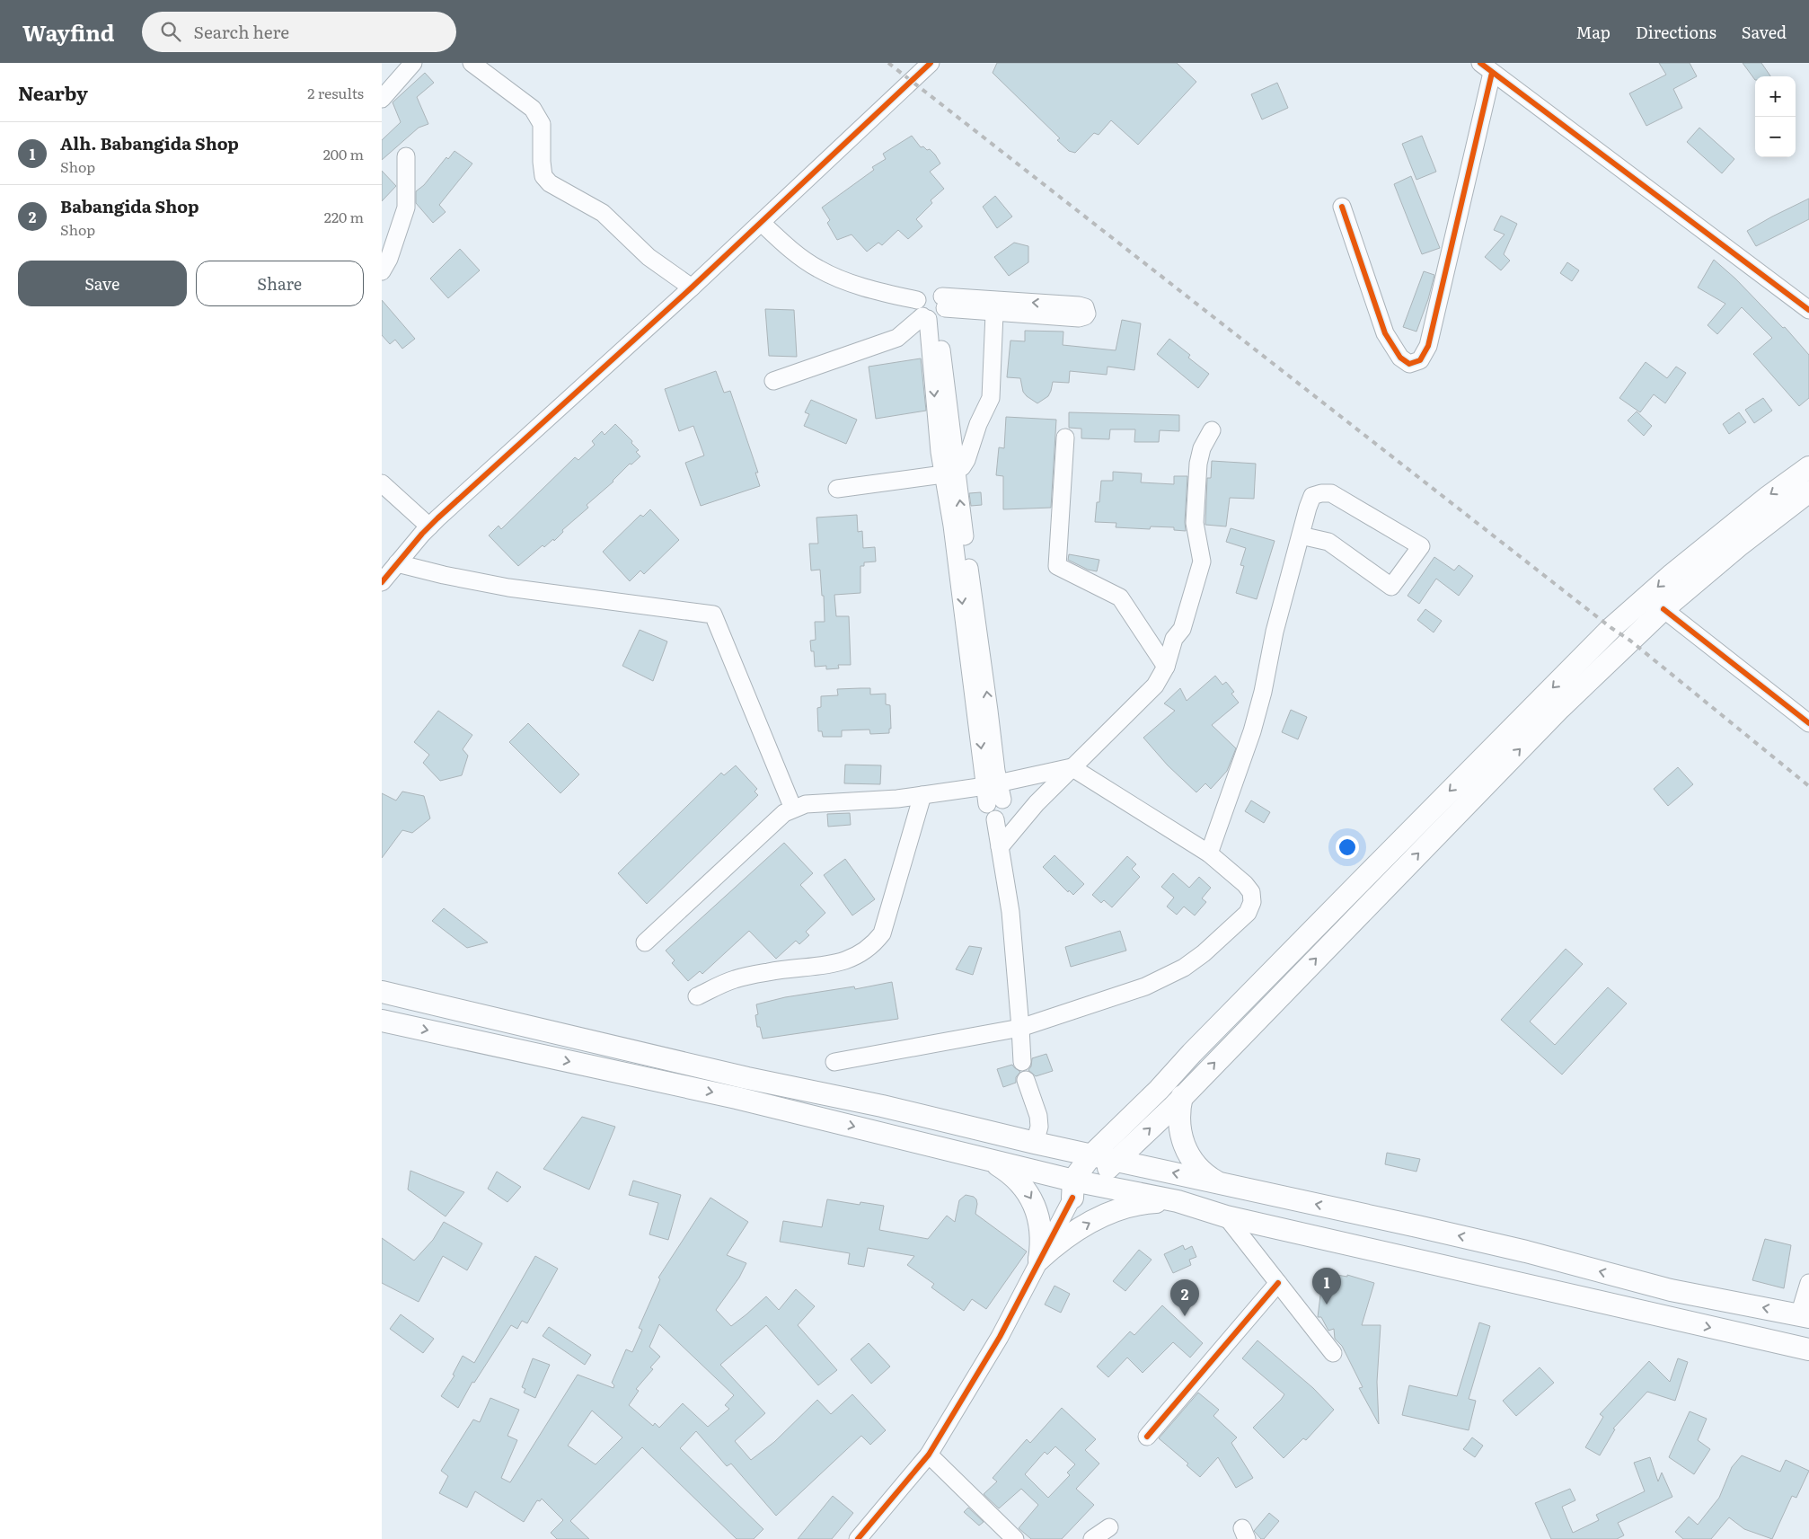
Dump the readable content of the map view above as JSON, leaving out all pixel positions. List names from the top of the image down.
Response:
{
  "page": {
    "header": "Wayfind",
    "search": "Search here",
    "nav": ["Map", "Directions", "Saved"],
    "heading": ["Nearby", "2 results"],
    "map_buttons": ["+", "−"],
    "list": [
      {
        "mark": "1",
        "name": "Alh. Babangida Shop",
        "note": "Shop",
        "value": "200 m"
      },
      {
        "mark": "2",
        "name": "Babangida Shop",
        "note": "Shop",
        "value": "220 m"
      }
    ],
    "buttons": ["Save", "Share"],
    "pins": ["1", "2"]
  }
}
